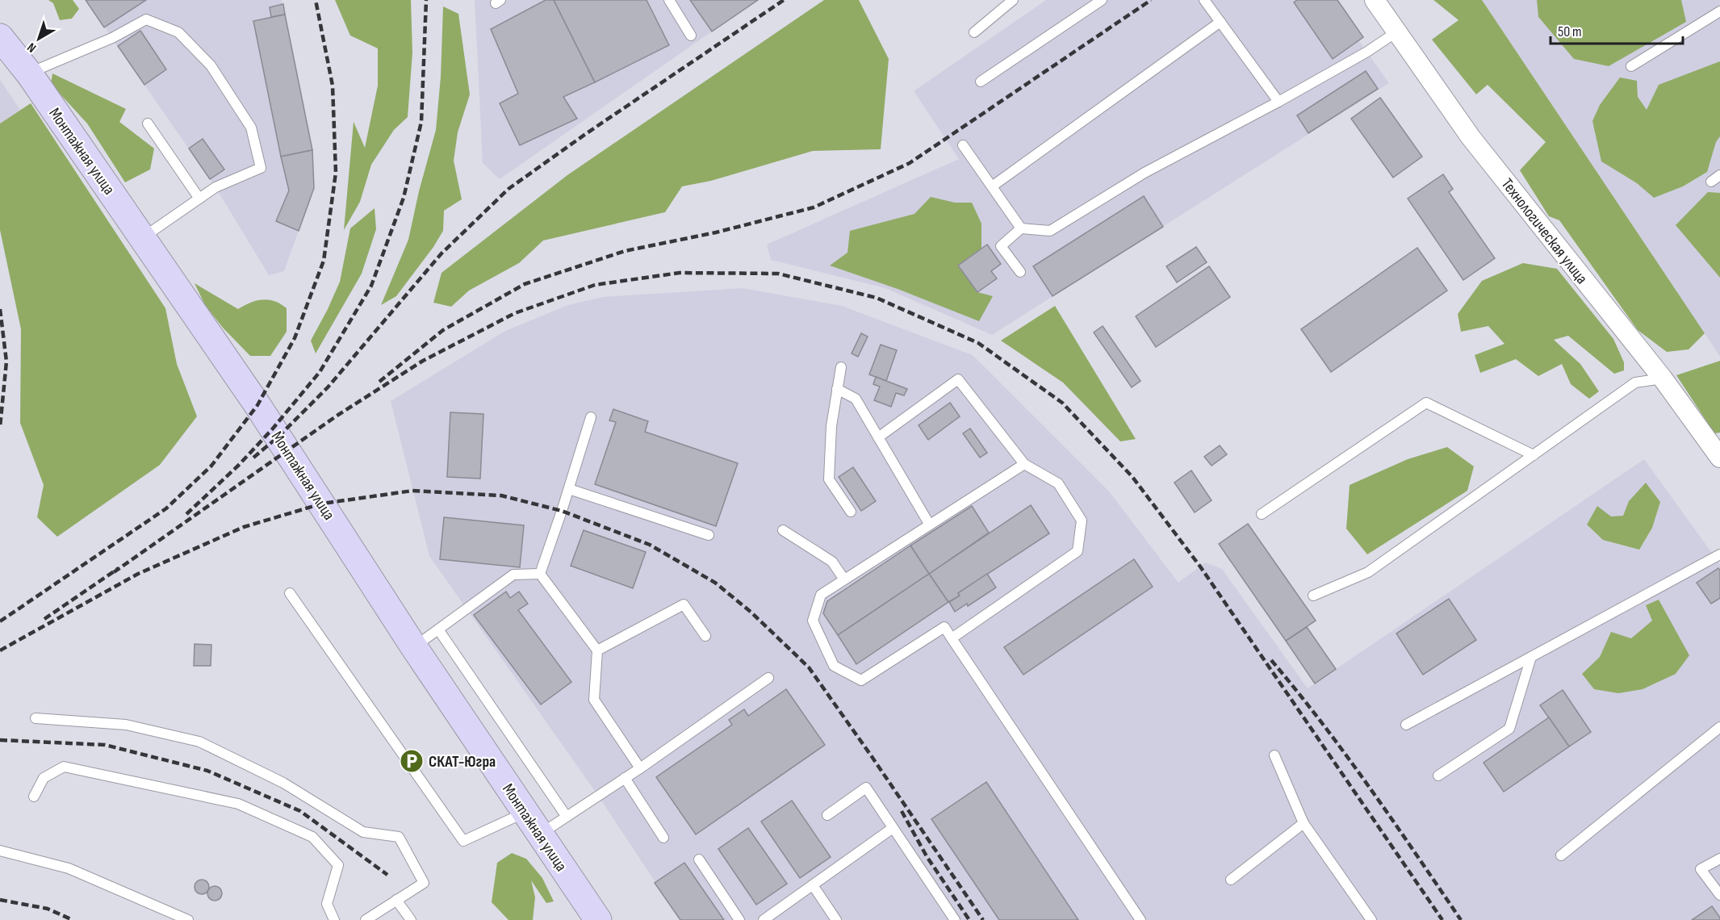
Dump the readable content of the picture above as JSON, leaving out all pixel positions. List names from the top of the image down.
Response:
{
  "streets": {
    "street": ["Монтажная улица", "Технологическая улица"]
  },
  "places": {
    "parking": ["СКАТ-Югра"]
  },
  "scale_bar": "50 m",
  "north": "bottom left"
}
